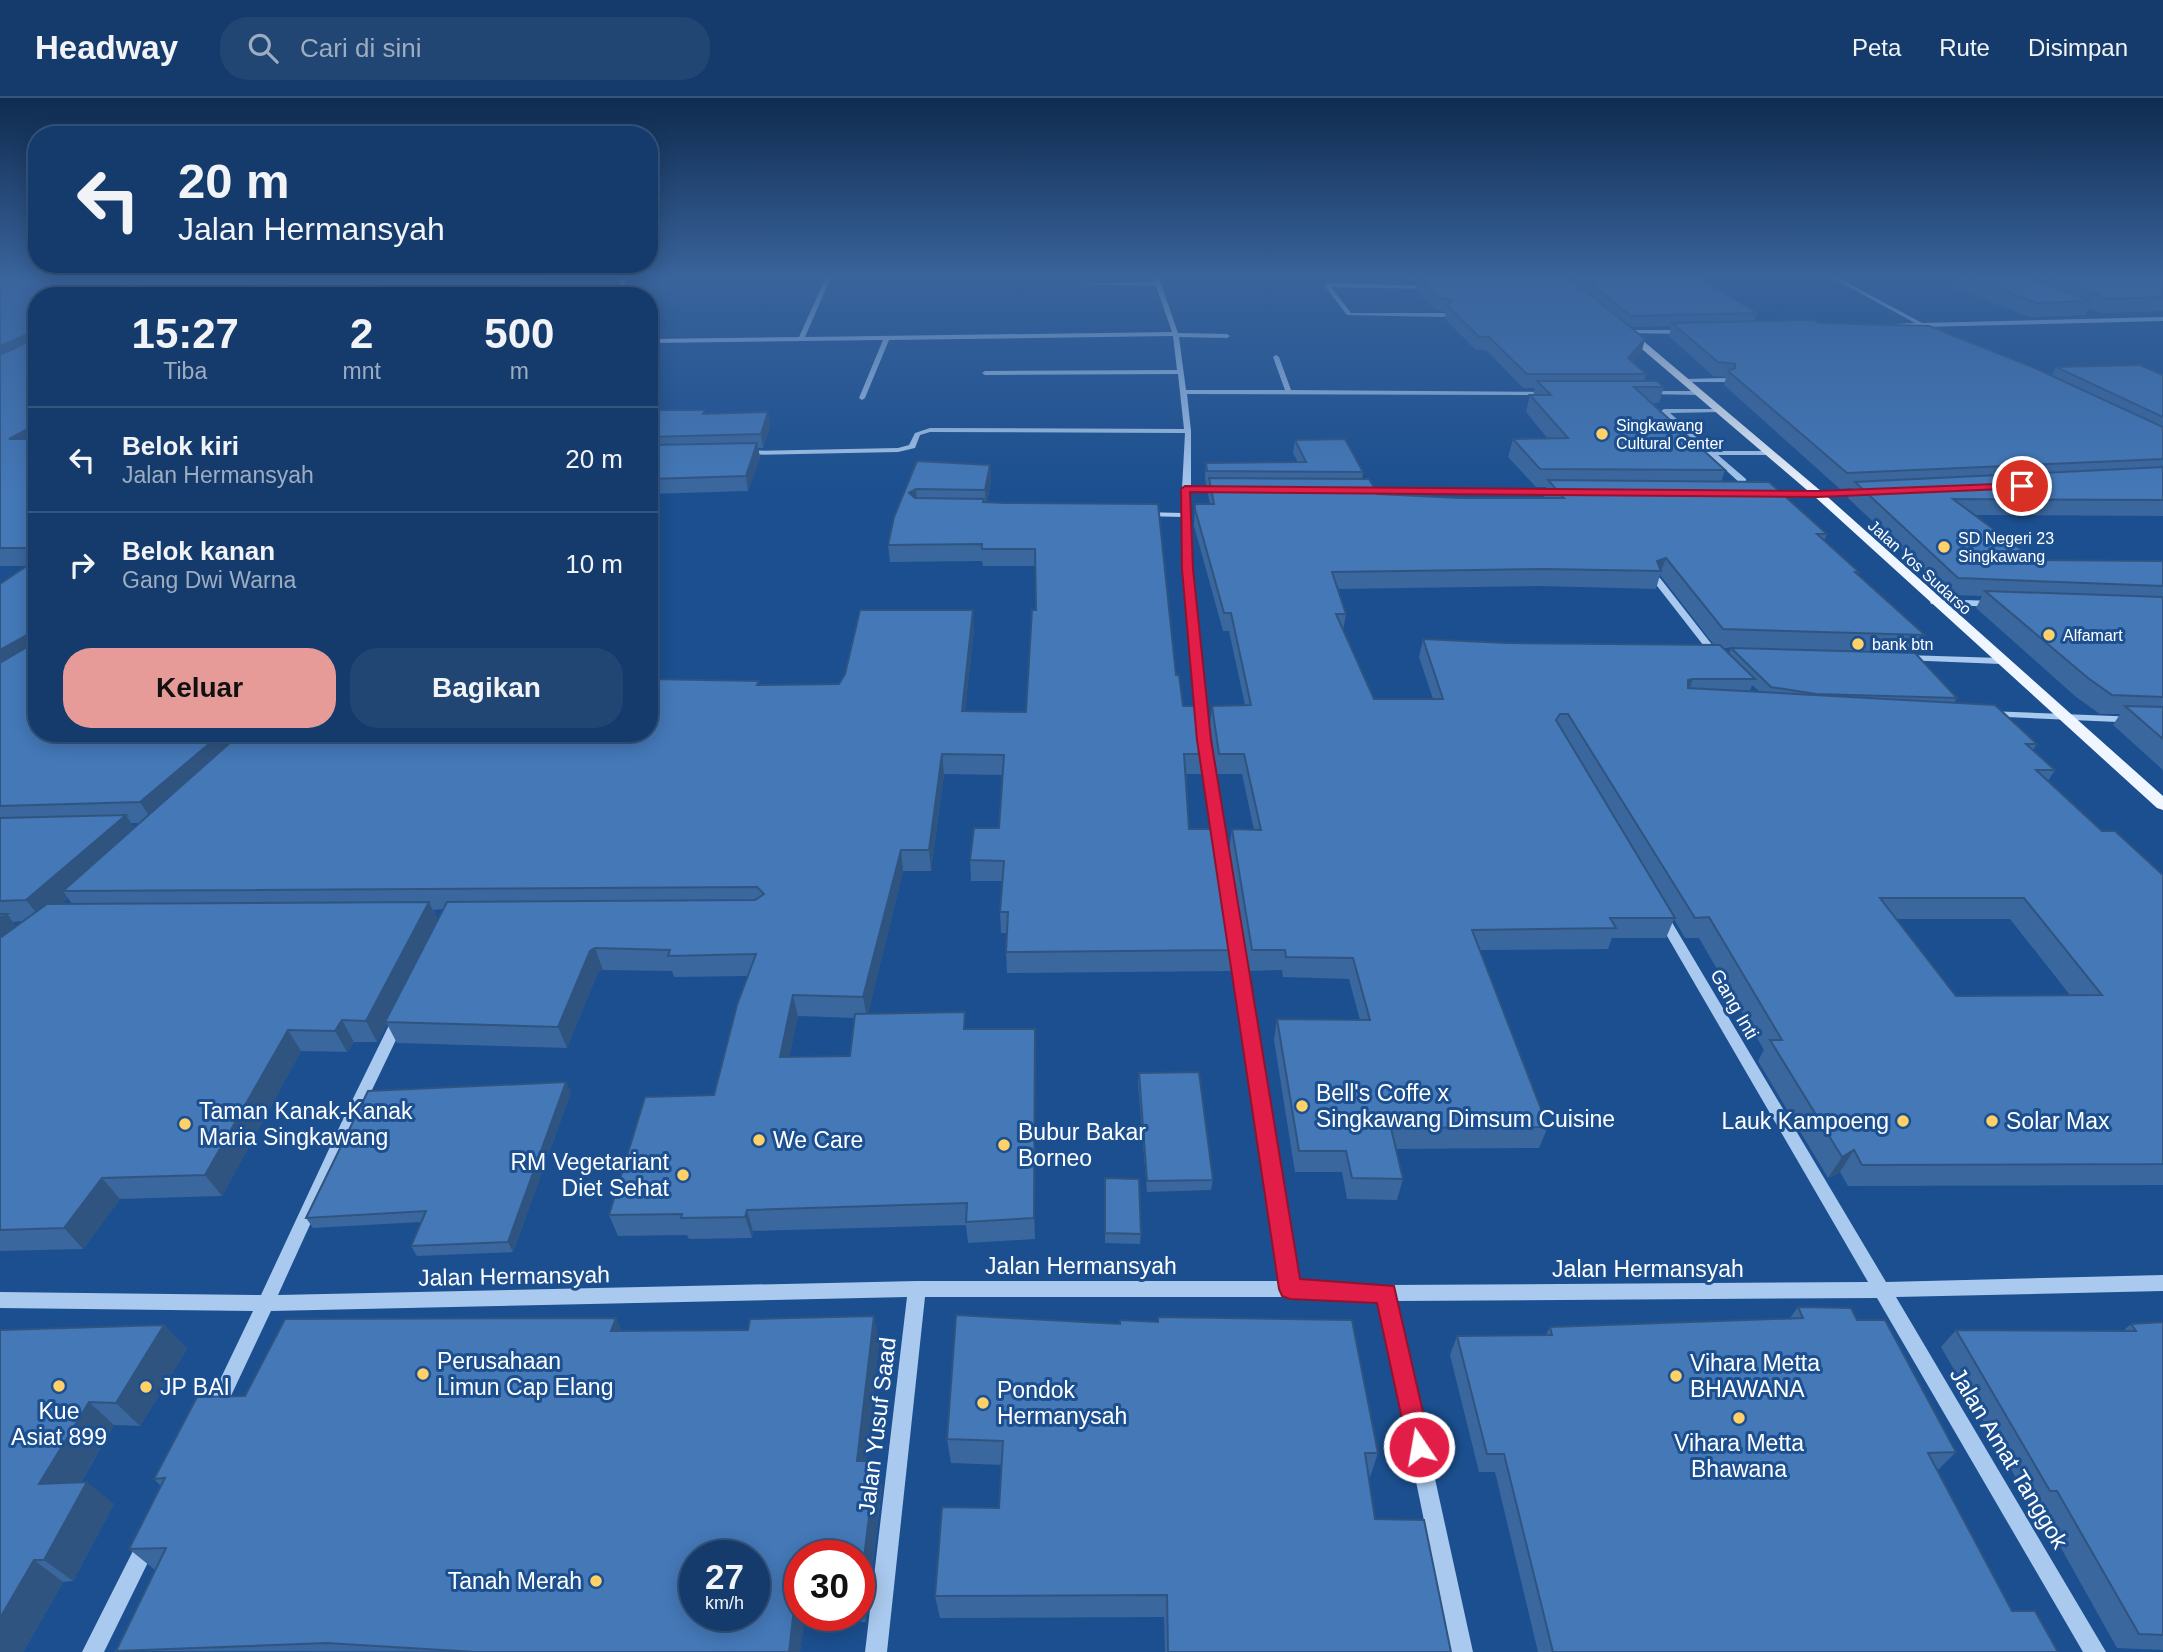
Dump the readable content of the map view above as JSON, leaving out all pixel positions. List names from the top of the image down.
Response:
{
  "streets": {
    "main road": ["Jalan Yos Sudarso"],
    "street": [
      "Gang Inti",
      "Jalan Hermansyah",
      "Jalan Yusuf Saad",
      "Jalan Amat Tanggok"
    ]
  },
  "crossings": [
    ["Gang Inti", "Jalan Hermansyah"],
    ["Gang Inti", "Jalan Amat Tanggok"],
    ["Jalan Hermansyah", "Jalan Yusuf Saad"],
    ["Jalan Hermansyah", "Jalan Amat Tanggok"]
  ],
  "places": [
    "Singkawang Cultural Center",
    "SD Negeri 23 Singkawang",
    "Alfamart",
    "bank btn",
    "Bell's Coffe x Singkawang Dimsum Cuisine",
    "Lauk Kampoeng",
    "Solar Max",
    "Taman Kanak-Kanak Maria Singkawang",
    "We Care",
    "Bubur Bakar Borneo",
    "RM Vegetariant Diet Sehat",
    "Perusahaan Limun Cap Elang",
    "Vihara Metta BHAWANA",
    "Kue Asiat 899",
    "JP BAI",
    "Pondok Hermanysah",
    "Vihara Metta Bhawana",
    "Tanah Merah"
  ],
  "page": {
    "header": "Headway",
    "search": "Cari di sini",
    "nav": ["Peta", "Rute", "Disimpan"],
    "turn": ["20 m", "Jalan Hermansyah"],
    "eta": [
      "15:27",
      "Tiba",
      "2",
      "mnt",
      "500",
      "m"
    ],
    "list": [
      {
        "name": "Belok kiri",
        "note": "Jalan Hermansyah",
        "value": "20 m"
      },
      {
        "name": "Belok kanan",
        "note": "Gang Dwi Warna",
        "value": "10 m"
      }
    ],
    "buttons": ["Keluar", "Bagikan"],
    "speed": "27 km/h",
    "limit": "30"
  }
}
